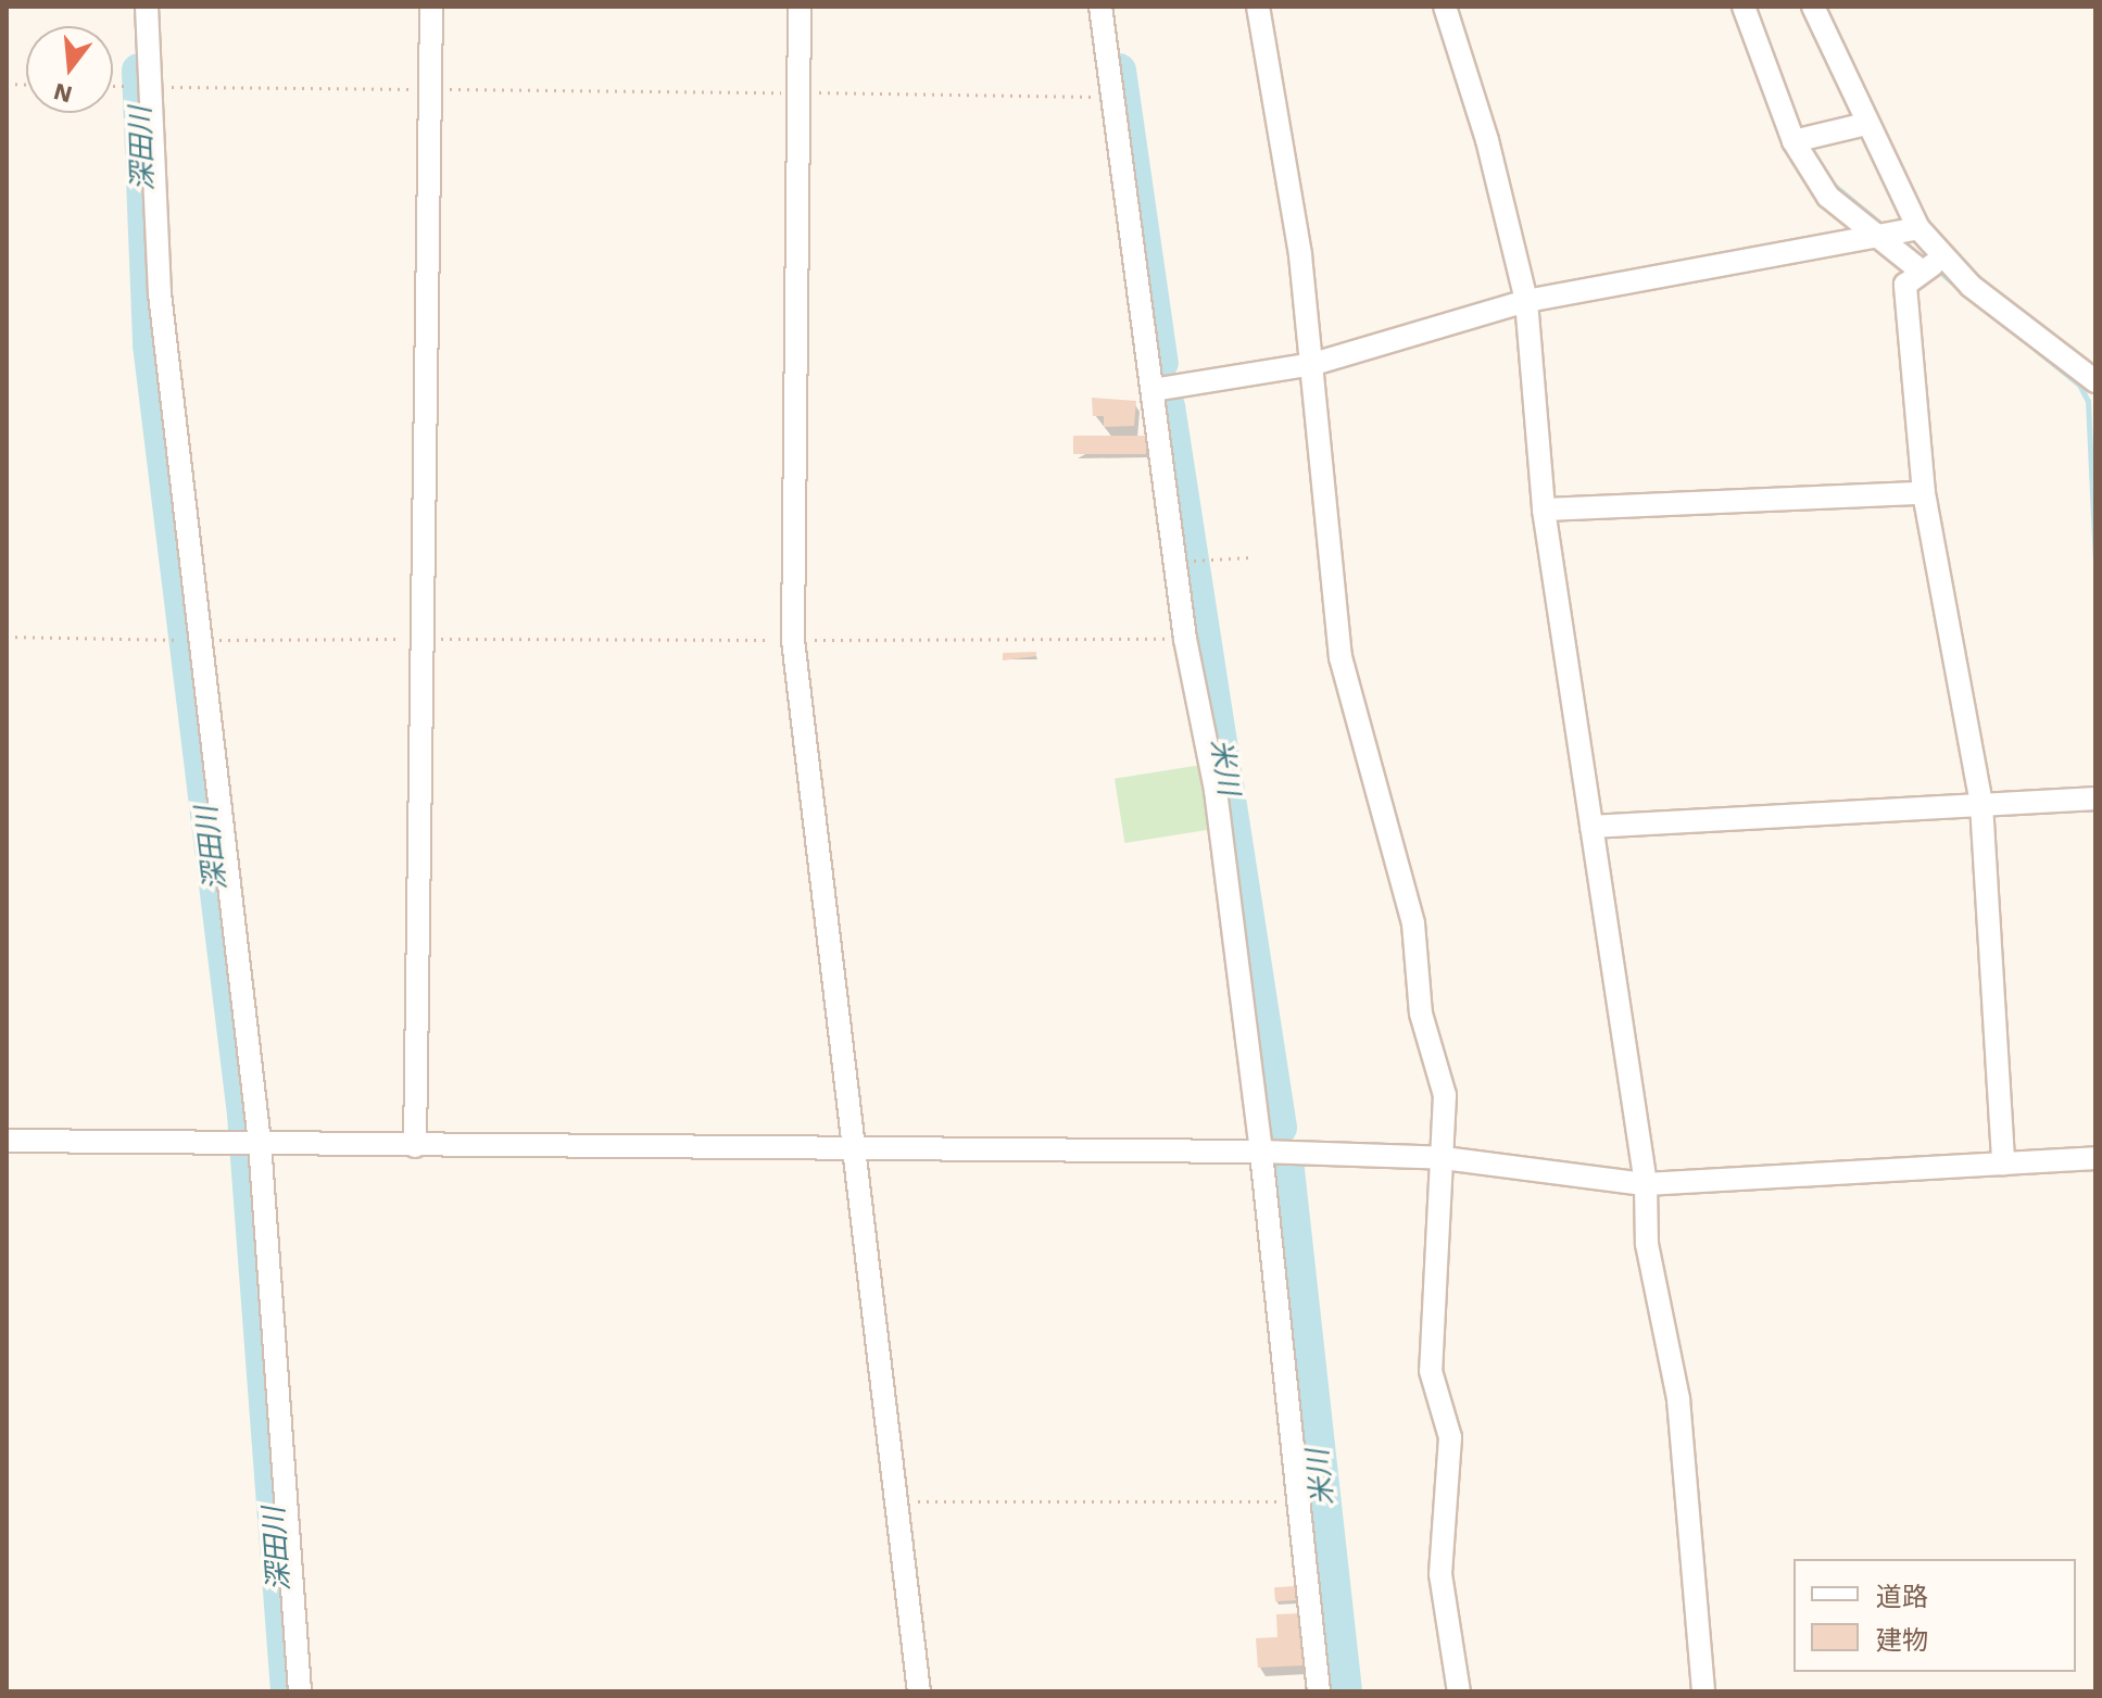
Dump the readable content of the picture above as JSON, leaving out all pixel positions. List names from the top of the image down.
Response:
{
  "water": ["深田川", "米川"],
  "legend": ["道路", "建物"],
  "north": "bottom"
}
